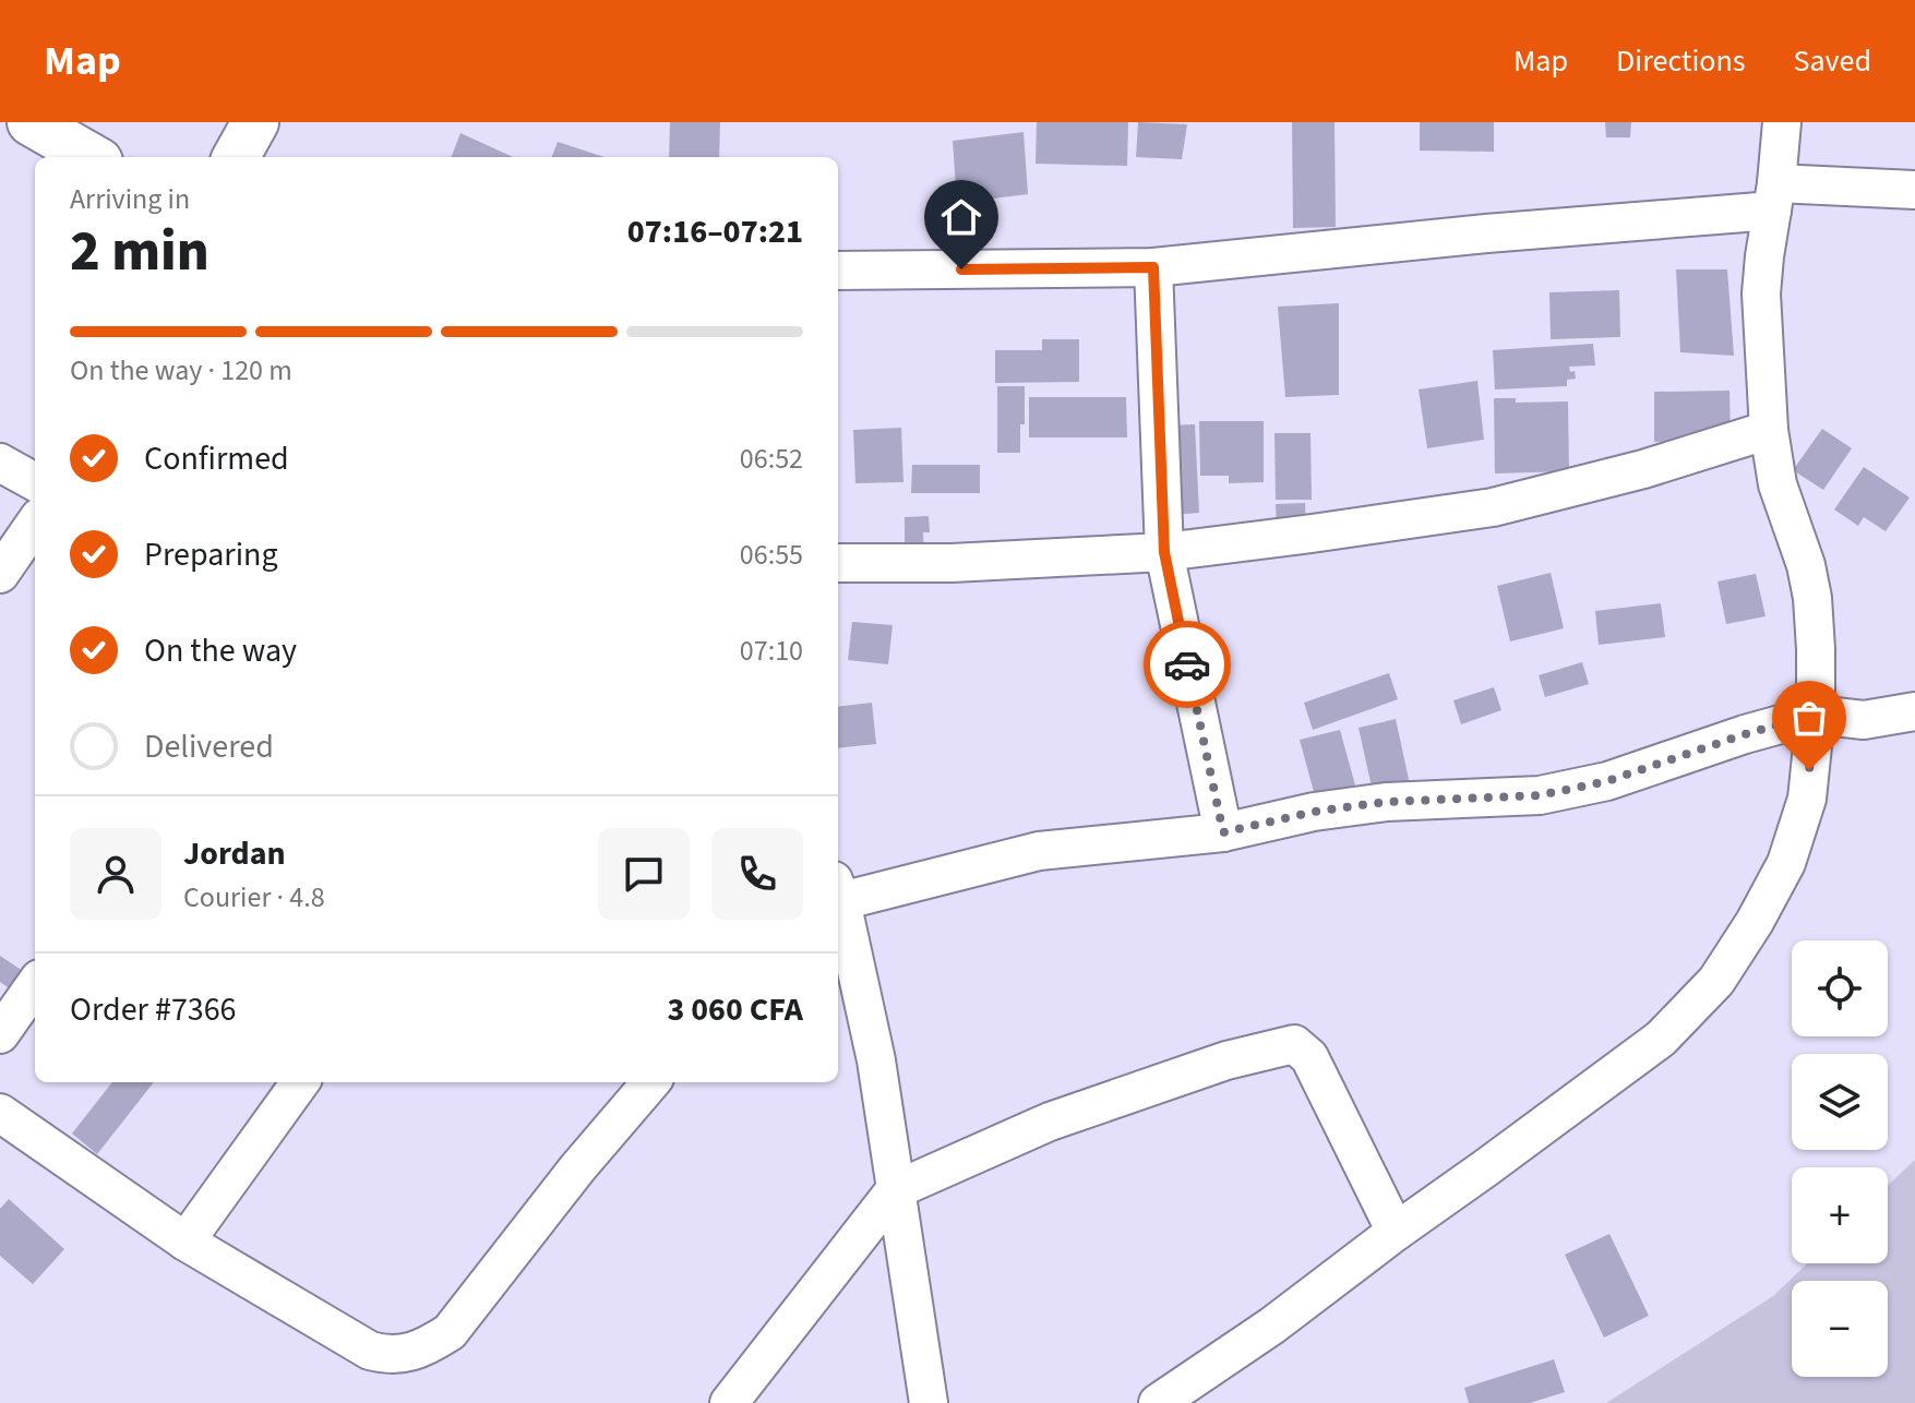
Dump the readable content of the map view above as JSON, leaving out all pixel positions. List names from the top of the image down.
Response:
{
  "page": {
    "header": "Map",
    "nav": ["Map", "Directions", "Saved"],
    "heading": ["2 min", "Arriving in", "07:16–07:21"],
    "panel": [
      "Jordan",
      "Courier · 4.8",
      "Order #7366",
      "3 060 CFA"
    ],
    "bar": "On the way · 120 m",
    "list": [
      ["Confirmed", "06:52"],
      ["Preparing", "06:55"],
      ["On the way", "07:10"],
      "Delivered"
    ],
    "map_buttons": ["+", "−"]
  }
}
